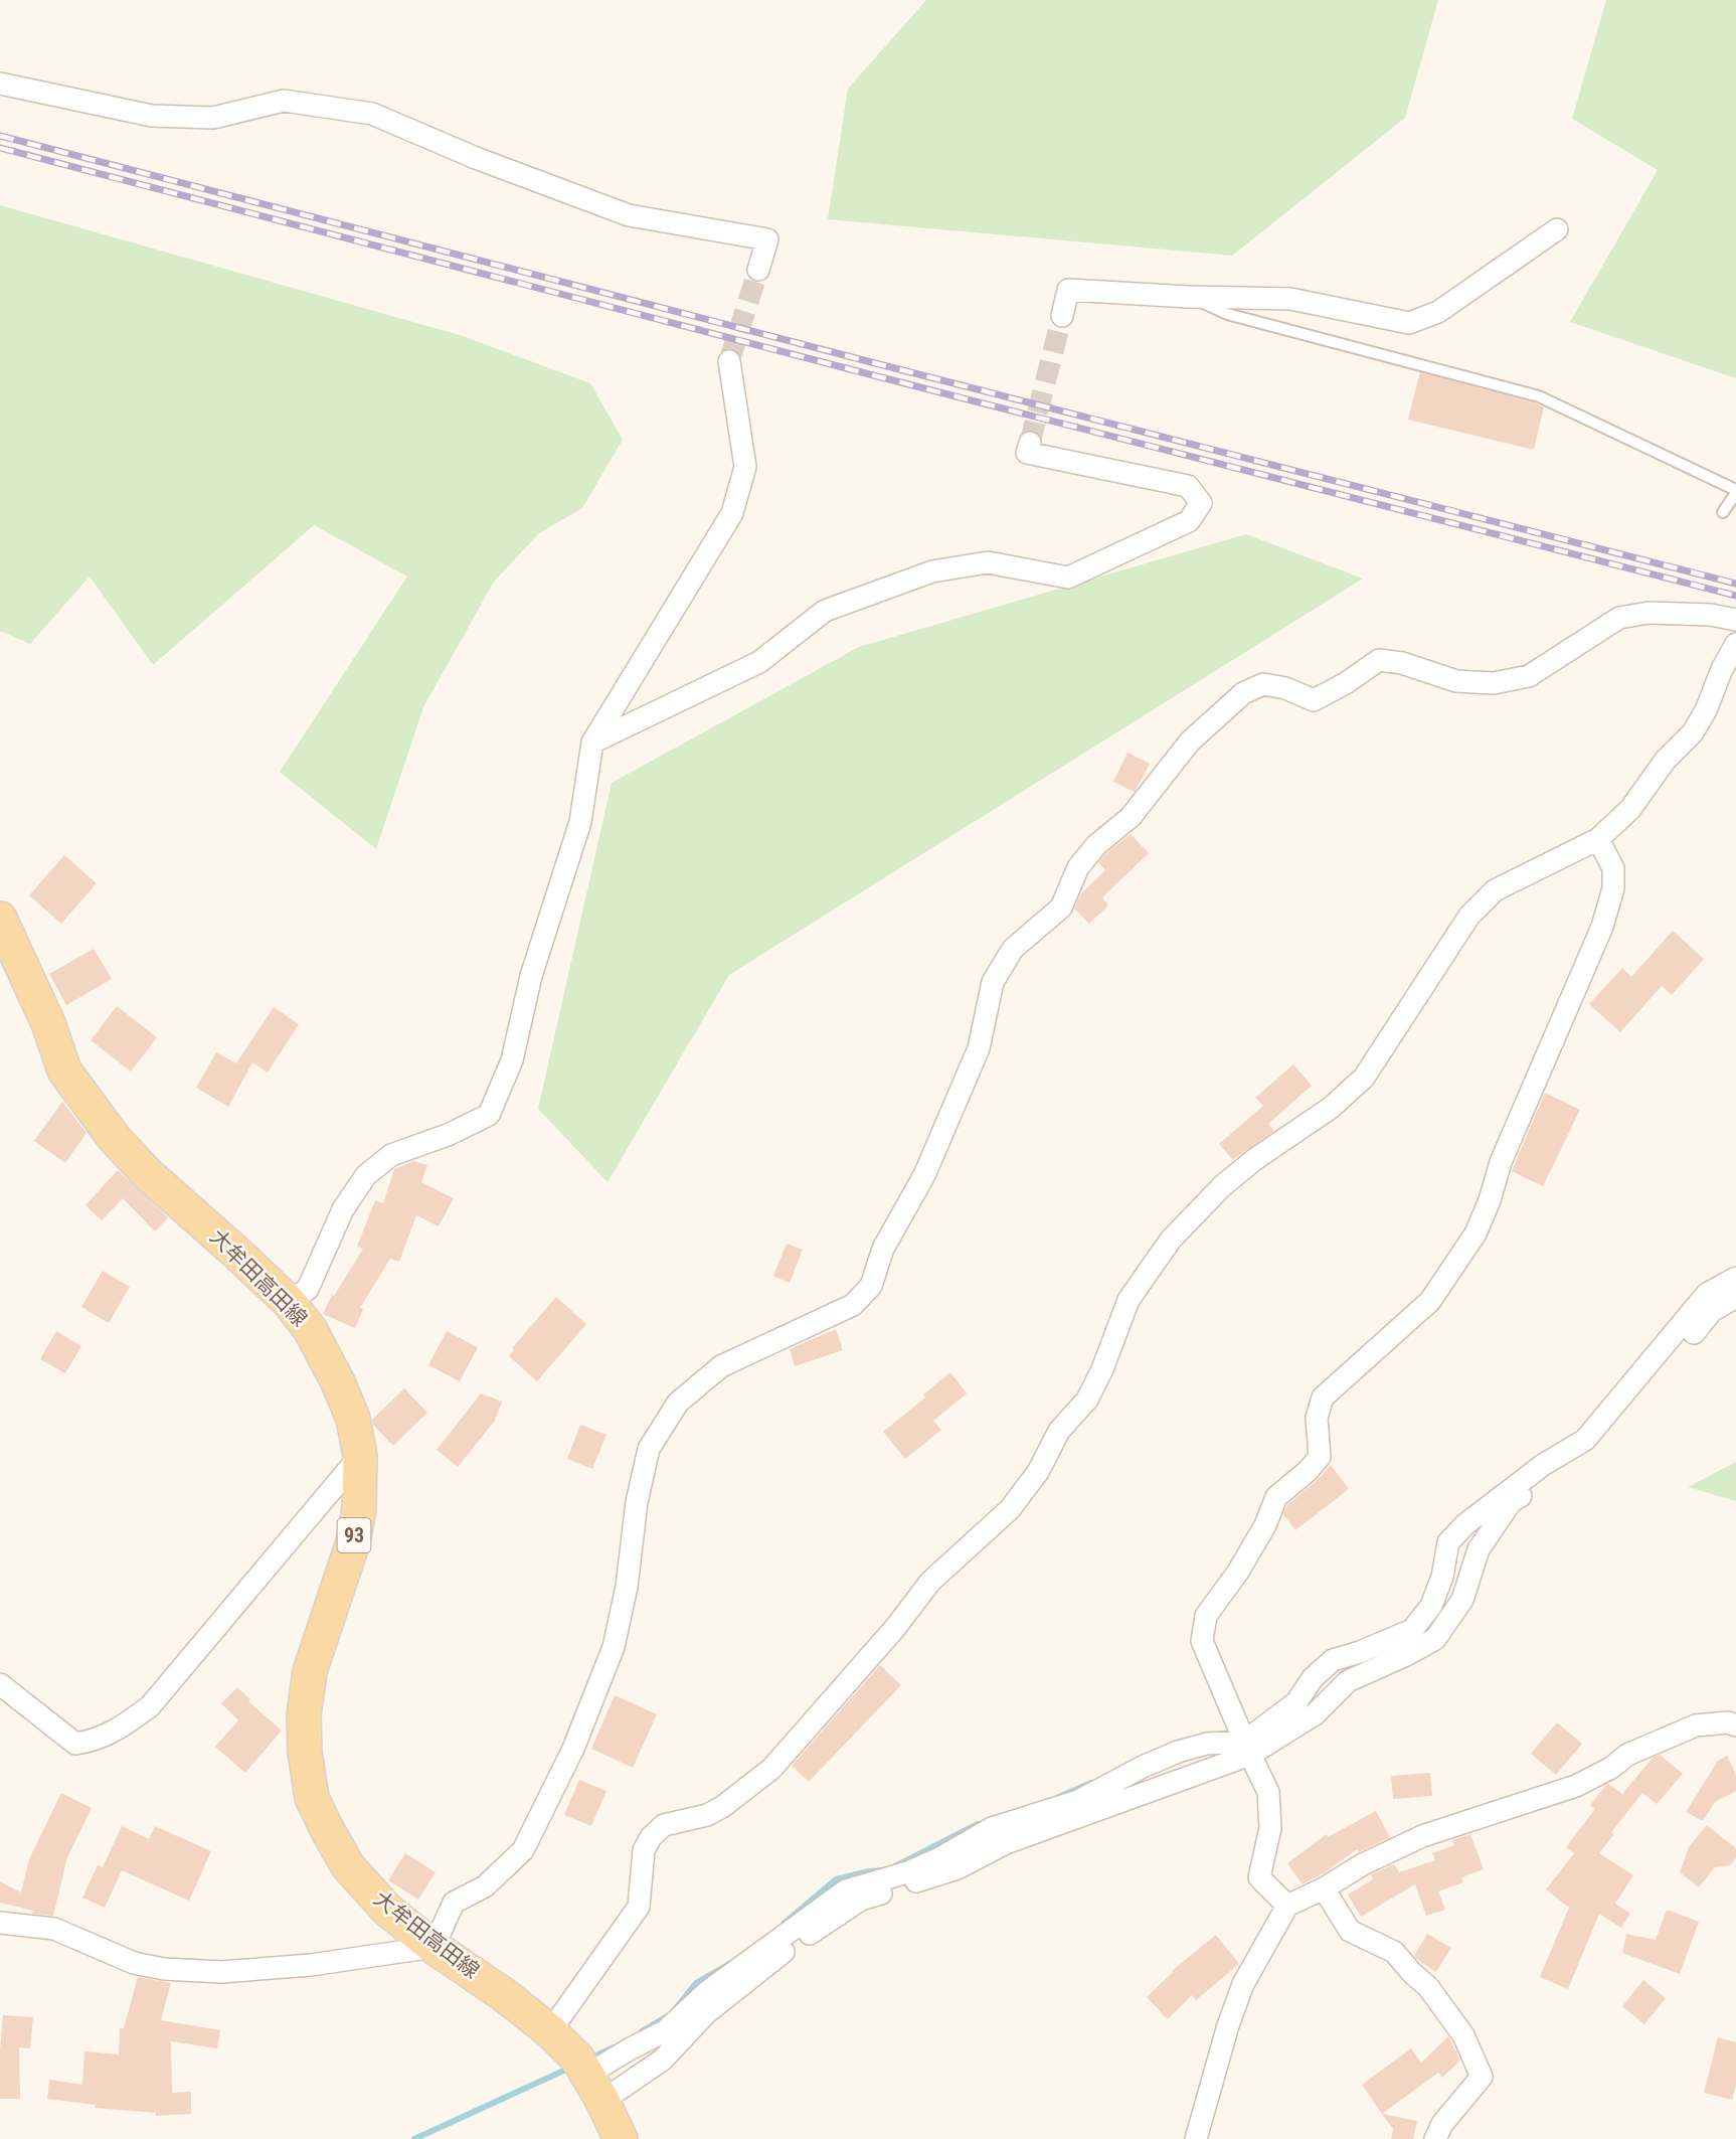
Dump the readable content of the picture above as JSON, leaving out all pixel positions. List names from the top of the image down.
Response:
{
  "streets": {
    "main road": ["大牟田高田線", "93"]
  }
}
